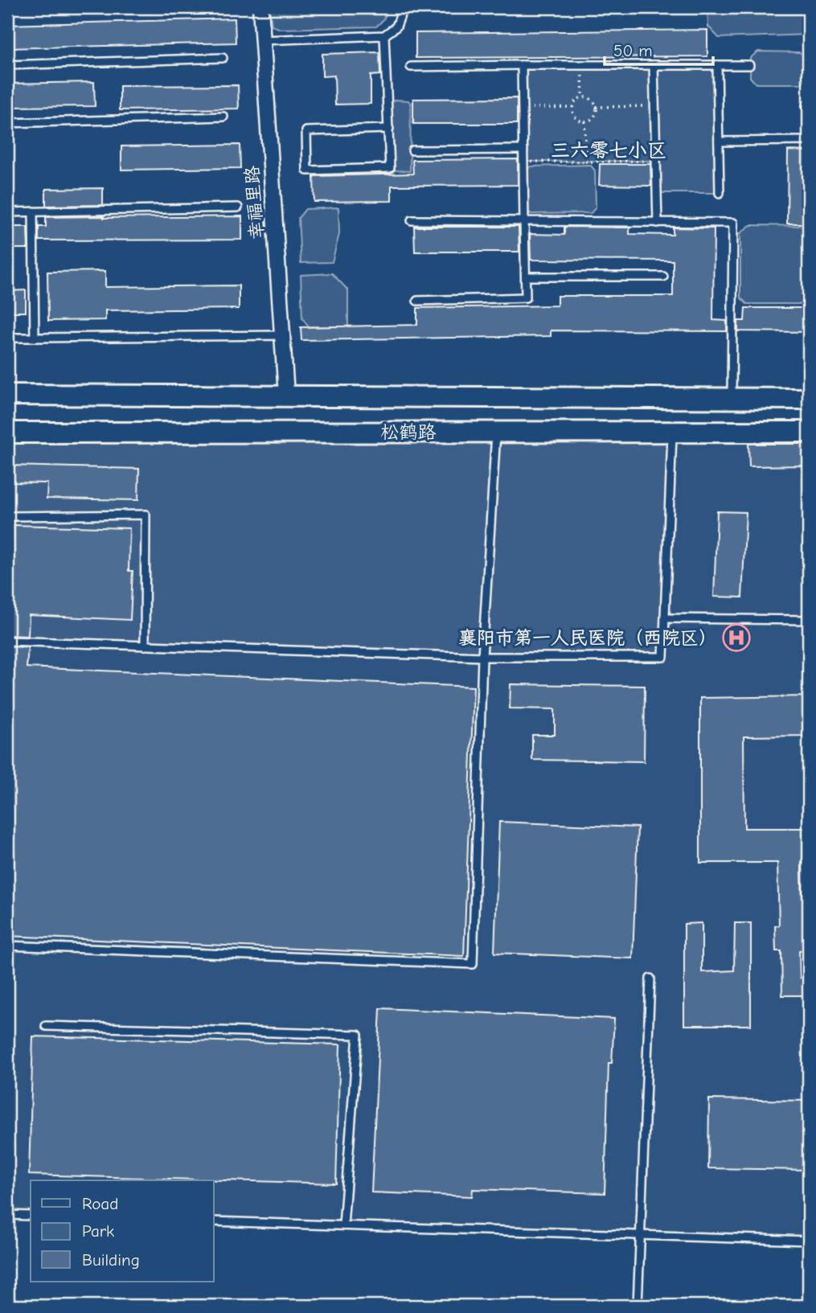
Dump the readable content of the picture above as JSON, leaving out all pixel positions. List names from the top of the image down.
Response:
{
  "streets": {
    "main road": ["松鹤路"],
    "street": ["幸福里路"]
  },
  "crossings": [
    ["幸福里路", "松鹤路"]
  ],
  "districts": ["三六零七小区"],
  "places": {
    "hospital": ["襄阳市第一人民医院（西院区）"]
  },
  "legend": ["Road", "Park", "Building"],
  "scale_bar": "50 m"
}
